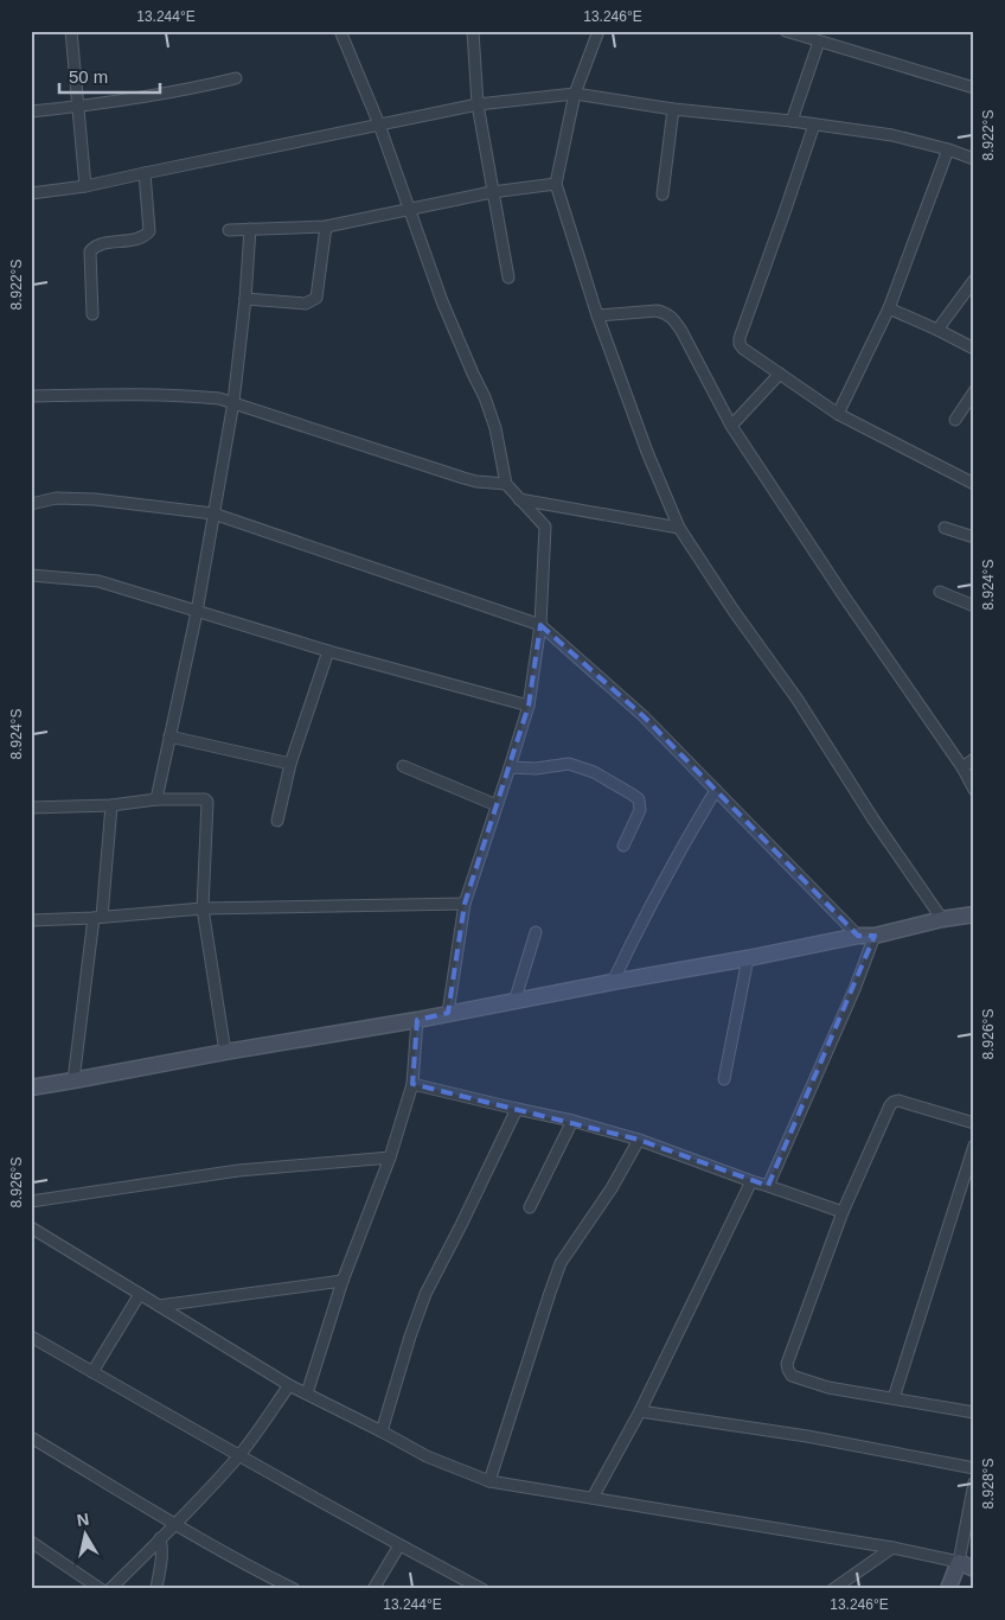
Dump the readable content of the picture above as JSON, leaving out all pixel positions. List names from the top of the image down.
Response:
{
  "scale_bar": "50 m",
  "north": "top",
  "coordinates": [
    "13.244°E",
    "13.246°E",
    "8.922°S",
    "8.924°S",
    "8.926°S",
    "8.928°S"
  ]
}
